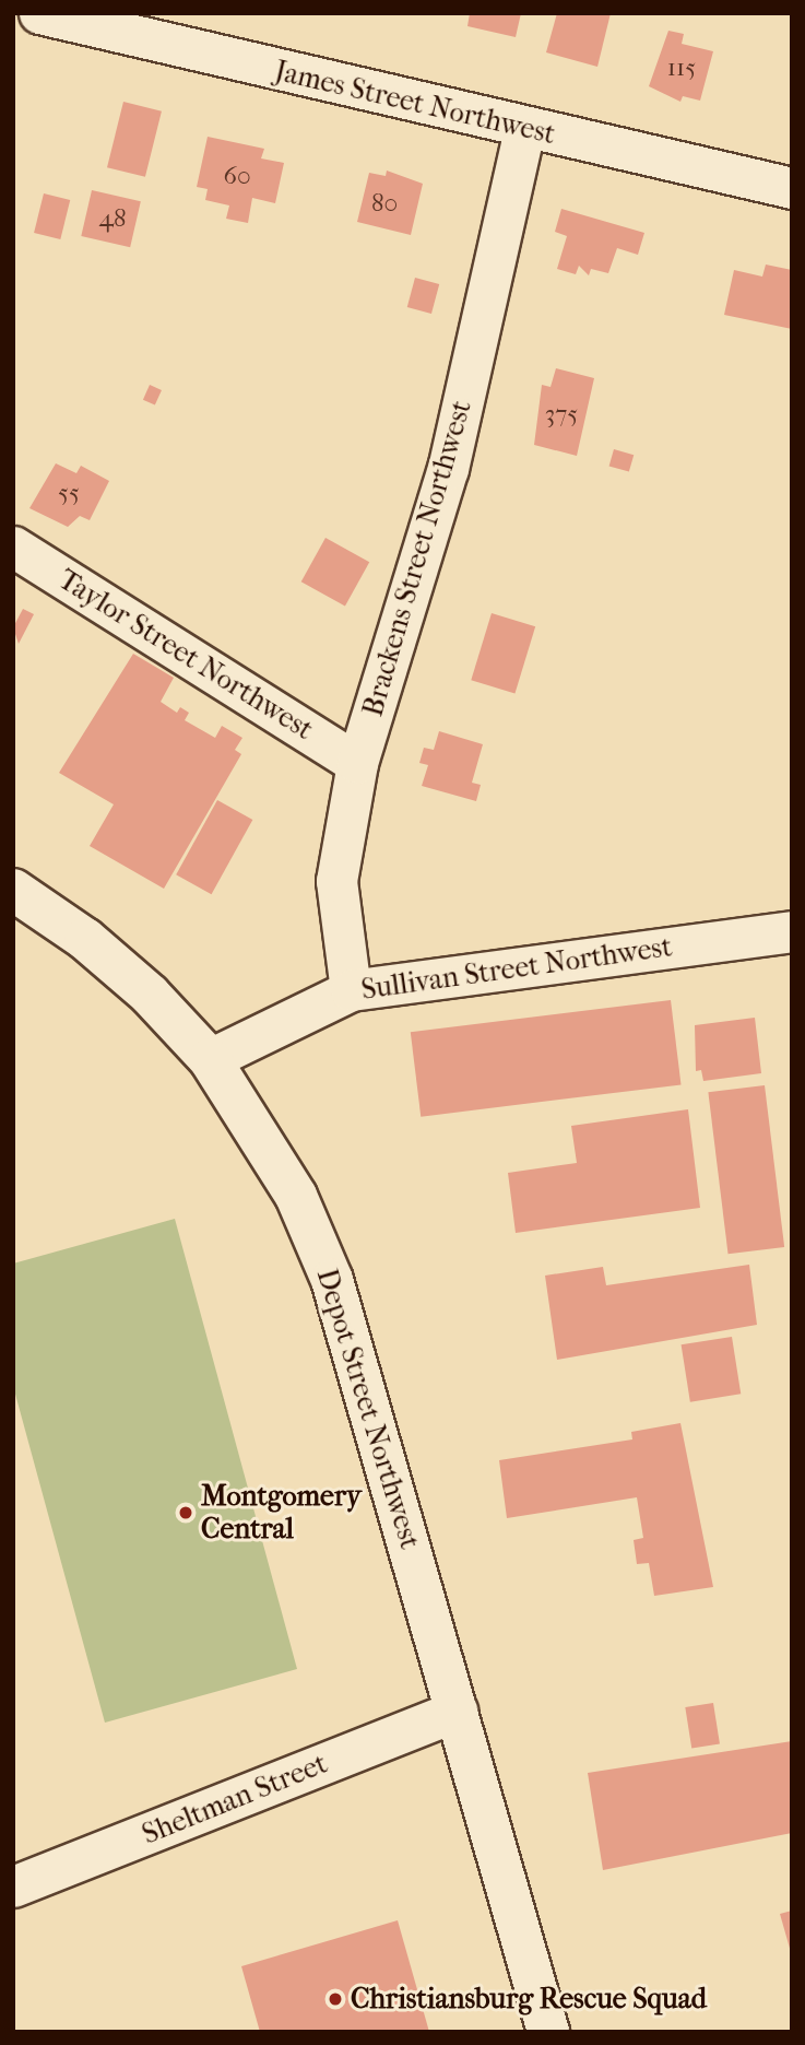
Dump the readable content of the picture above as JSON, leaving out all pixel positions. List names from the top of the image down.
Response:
{
  "streets": {
    "main road": ["Depot Street Northwest"],
    "street": [
      "James Street Northwest",
      "Brackens Street Northwest",
      "Taylor Street Northwest",
      "Sullivan Street Northwest",
      "Sheltman Street"
    ]
  },
  "crossings": [
    ["James Street Northwest", "Brackens Street Northwest"],
    ["Brackens Street Northwest", "Taylor Street Northwest"],
    ["Brackens Street Northwest", "Sullivan Street Northwest"],
    ["Sullivan Street Northwest", "Depot Street Northwest"],
    ["Depot Street Northwest", "Sheltman Street"]
  ],
  "places": ["Montgomery Central", "Christiansburg Rescue Squad"],
  "house_numbers": [
    "115",
    "60",
    "80",
    "48",
    "375",
    "55"
  ]
}
